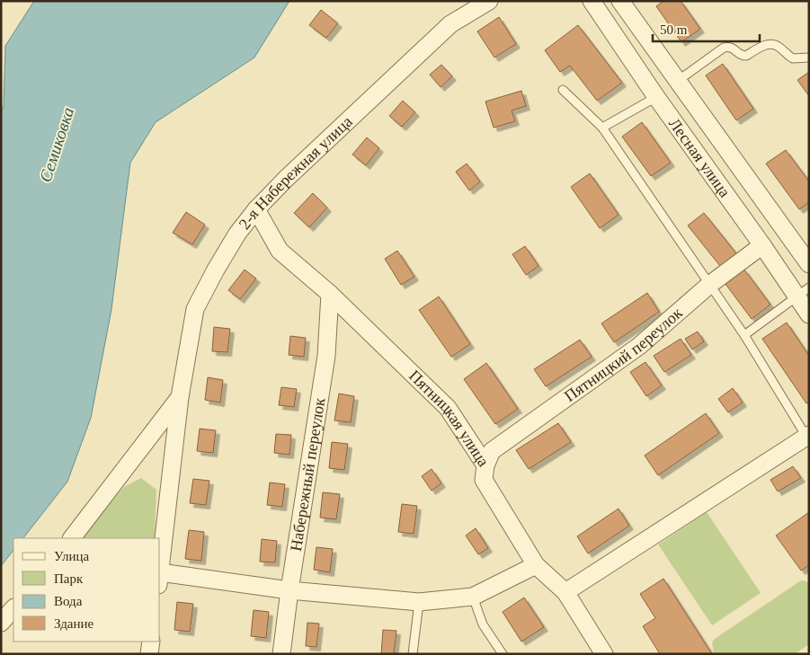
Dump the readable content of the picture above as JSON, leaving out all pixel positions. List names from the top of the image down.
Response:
{
  "streets": {
    "street": [
      "Лесная улица",
      "2-я Набережная улица",
      "Пятницкий переулок",
      "Пятницкая улица",
      "Набережный переулок"
    ]
  },
  "crossings": [
    ["Лесная улица", "Пятницкий переулок"],
    ["2-я Набережная улица", "Пятницкая улица"],
    ["Пятницкий переулок", "Пятницкая улица"],
    ["Пятницкая улица", "Набережный переулок"]
  ],
  "water": ["Семиковка"],
  "legend": [
    "Улица",
    "Парк",
    "Вода",
    "Здание"
  ],
  "scale_bar": "50 m"
}
